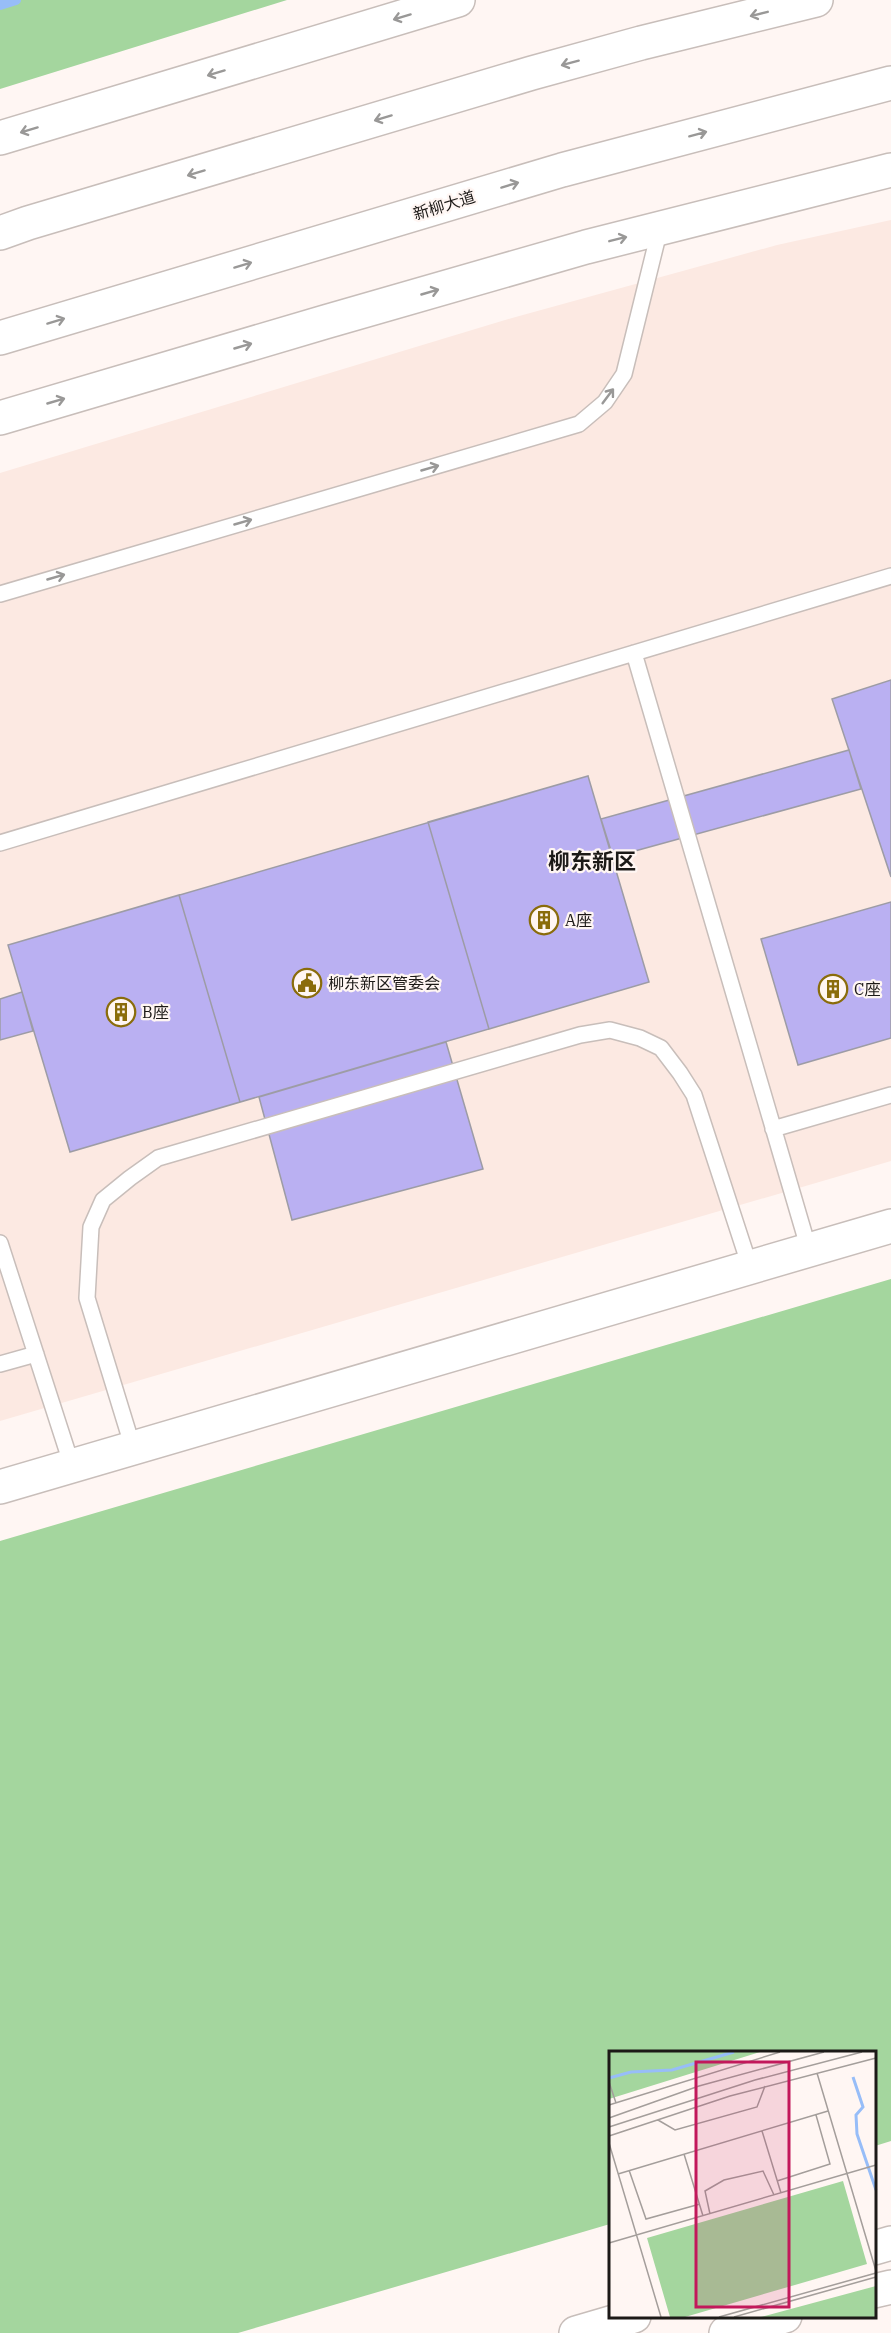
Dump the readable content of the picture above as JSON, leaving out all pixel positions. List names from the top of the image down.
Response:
{
  "streets": {
    "main road": ["新柳大道"]
  },
  "districts": ["柳东新区"],
  "places": {
    "building": ["A座", "C座", "B座"],
    "public building": ["柳东新区管委会"]
  }
}
